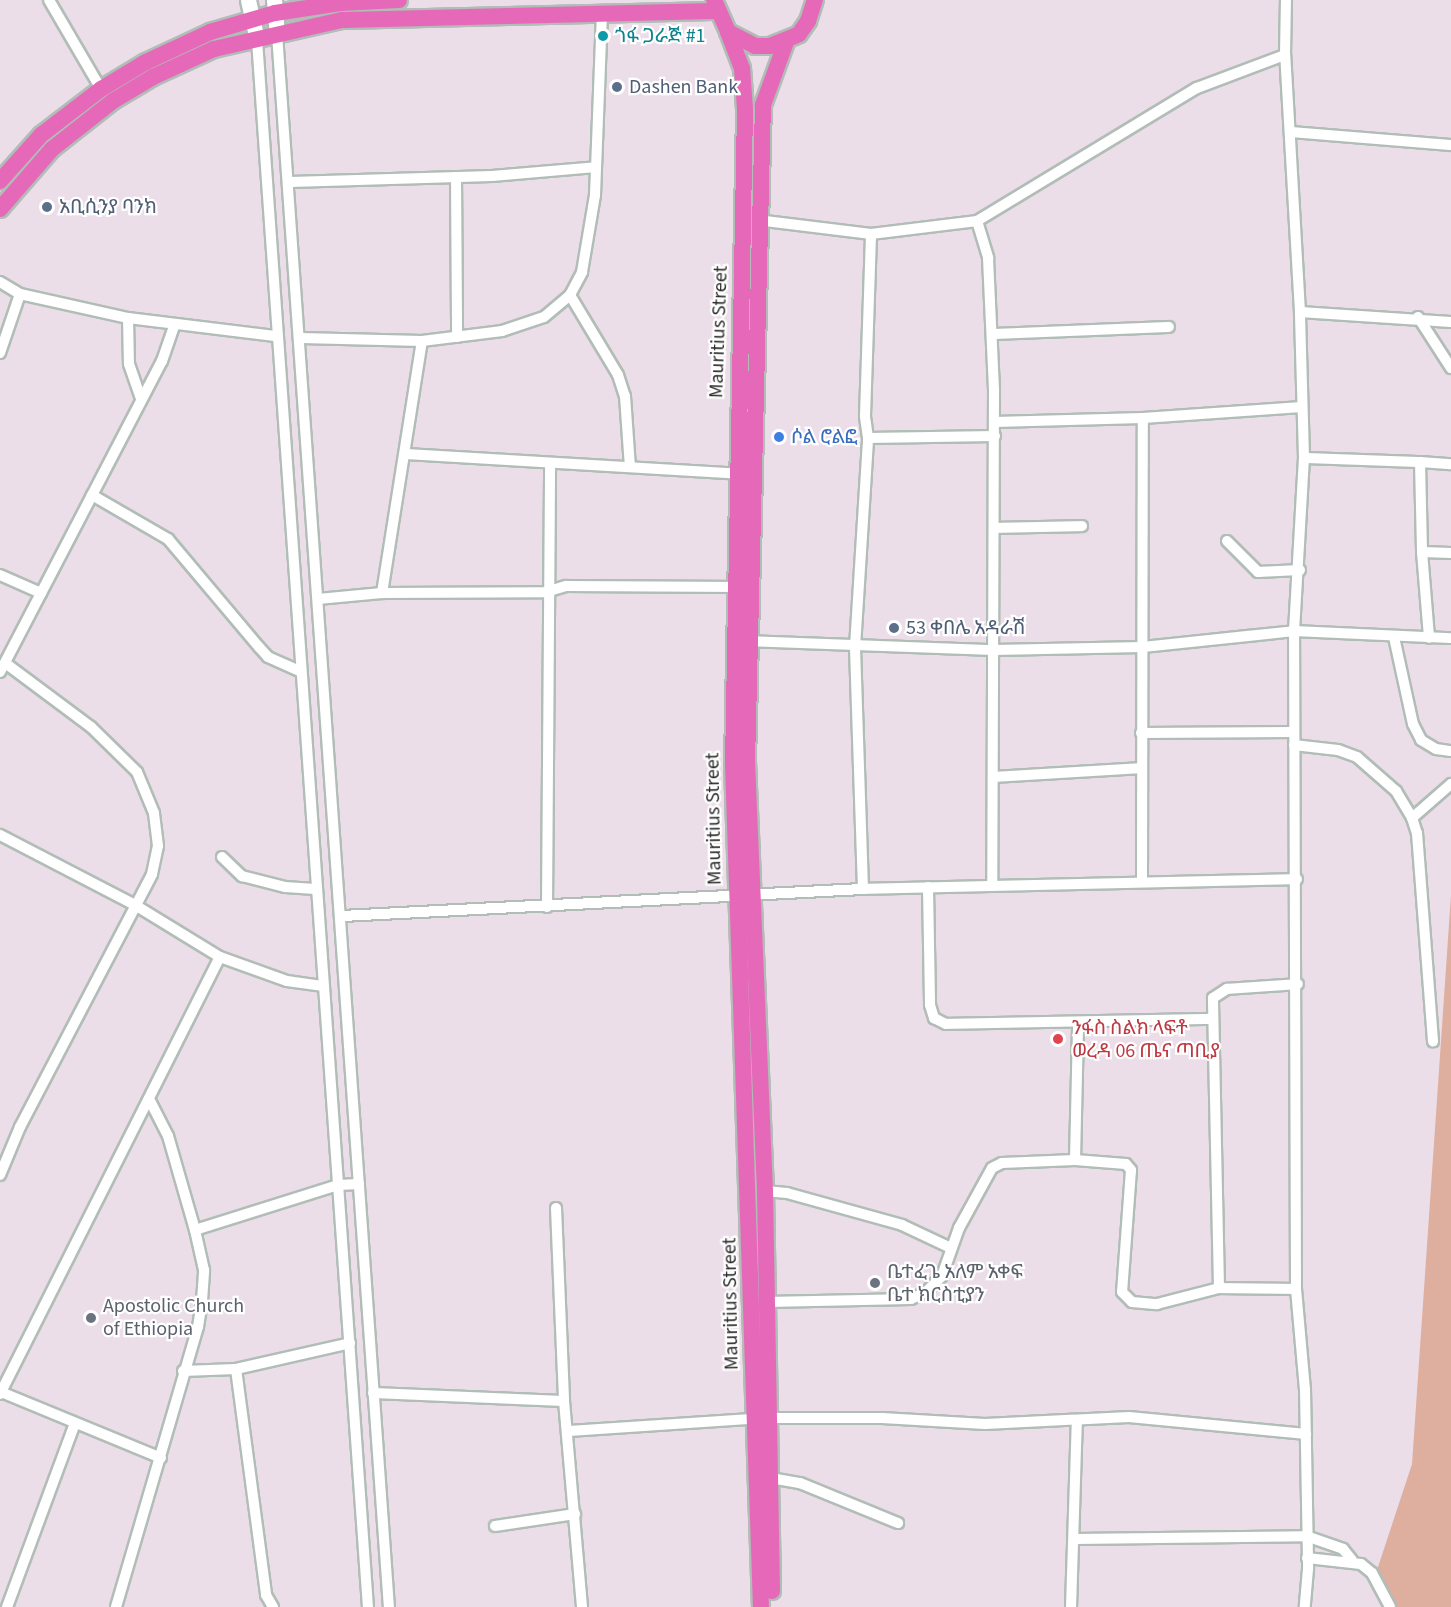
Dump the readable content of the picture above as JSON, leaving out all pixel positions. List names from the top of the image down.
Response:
{
  "streets": {
    "main road": ["Mauritius Street"]
  },
  "places": [
    "ጎፋ ጋራጅ #1",
    "Dashen Bank",
    "አቢሲንያ ባንክ",
    "ሶል ሮልፎ",
    "53 ቀበሌ አዳራሽ",
    "ንፋስ ስልክ ላፍቶ ወረዳ 06 ጤና ጣቢያ",
    "ቤተፈጌ አለም አቀፍ ቤተ ክርስቲያን",
    "Apostolic Church of Ethiopia"
  ]
}
